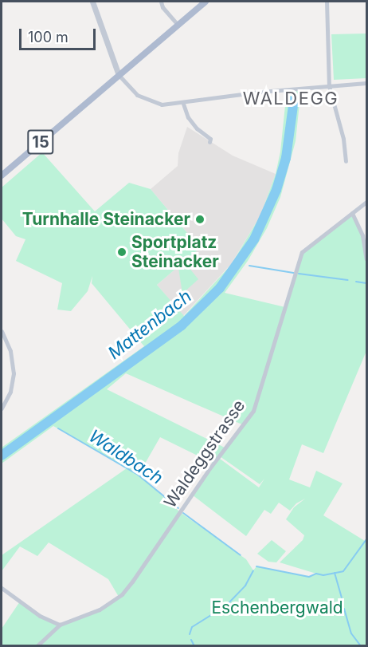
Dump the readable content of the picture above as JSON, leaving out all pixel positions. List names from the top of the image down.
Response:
{
  "streets": {
    "main road": ["15"],
    "street": ["Waldeggstrasse"]
  },
  "districts": ["WALDEGG"],
  "water": ["Mattenbach", "Waldbach"],
  "parks": ["Eschenbergwald"],
  "places": ["Turnhalle Steinacker", "Sportplatz Steinacker"],
  "scale_bar": "100 m"
}
